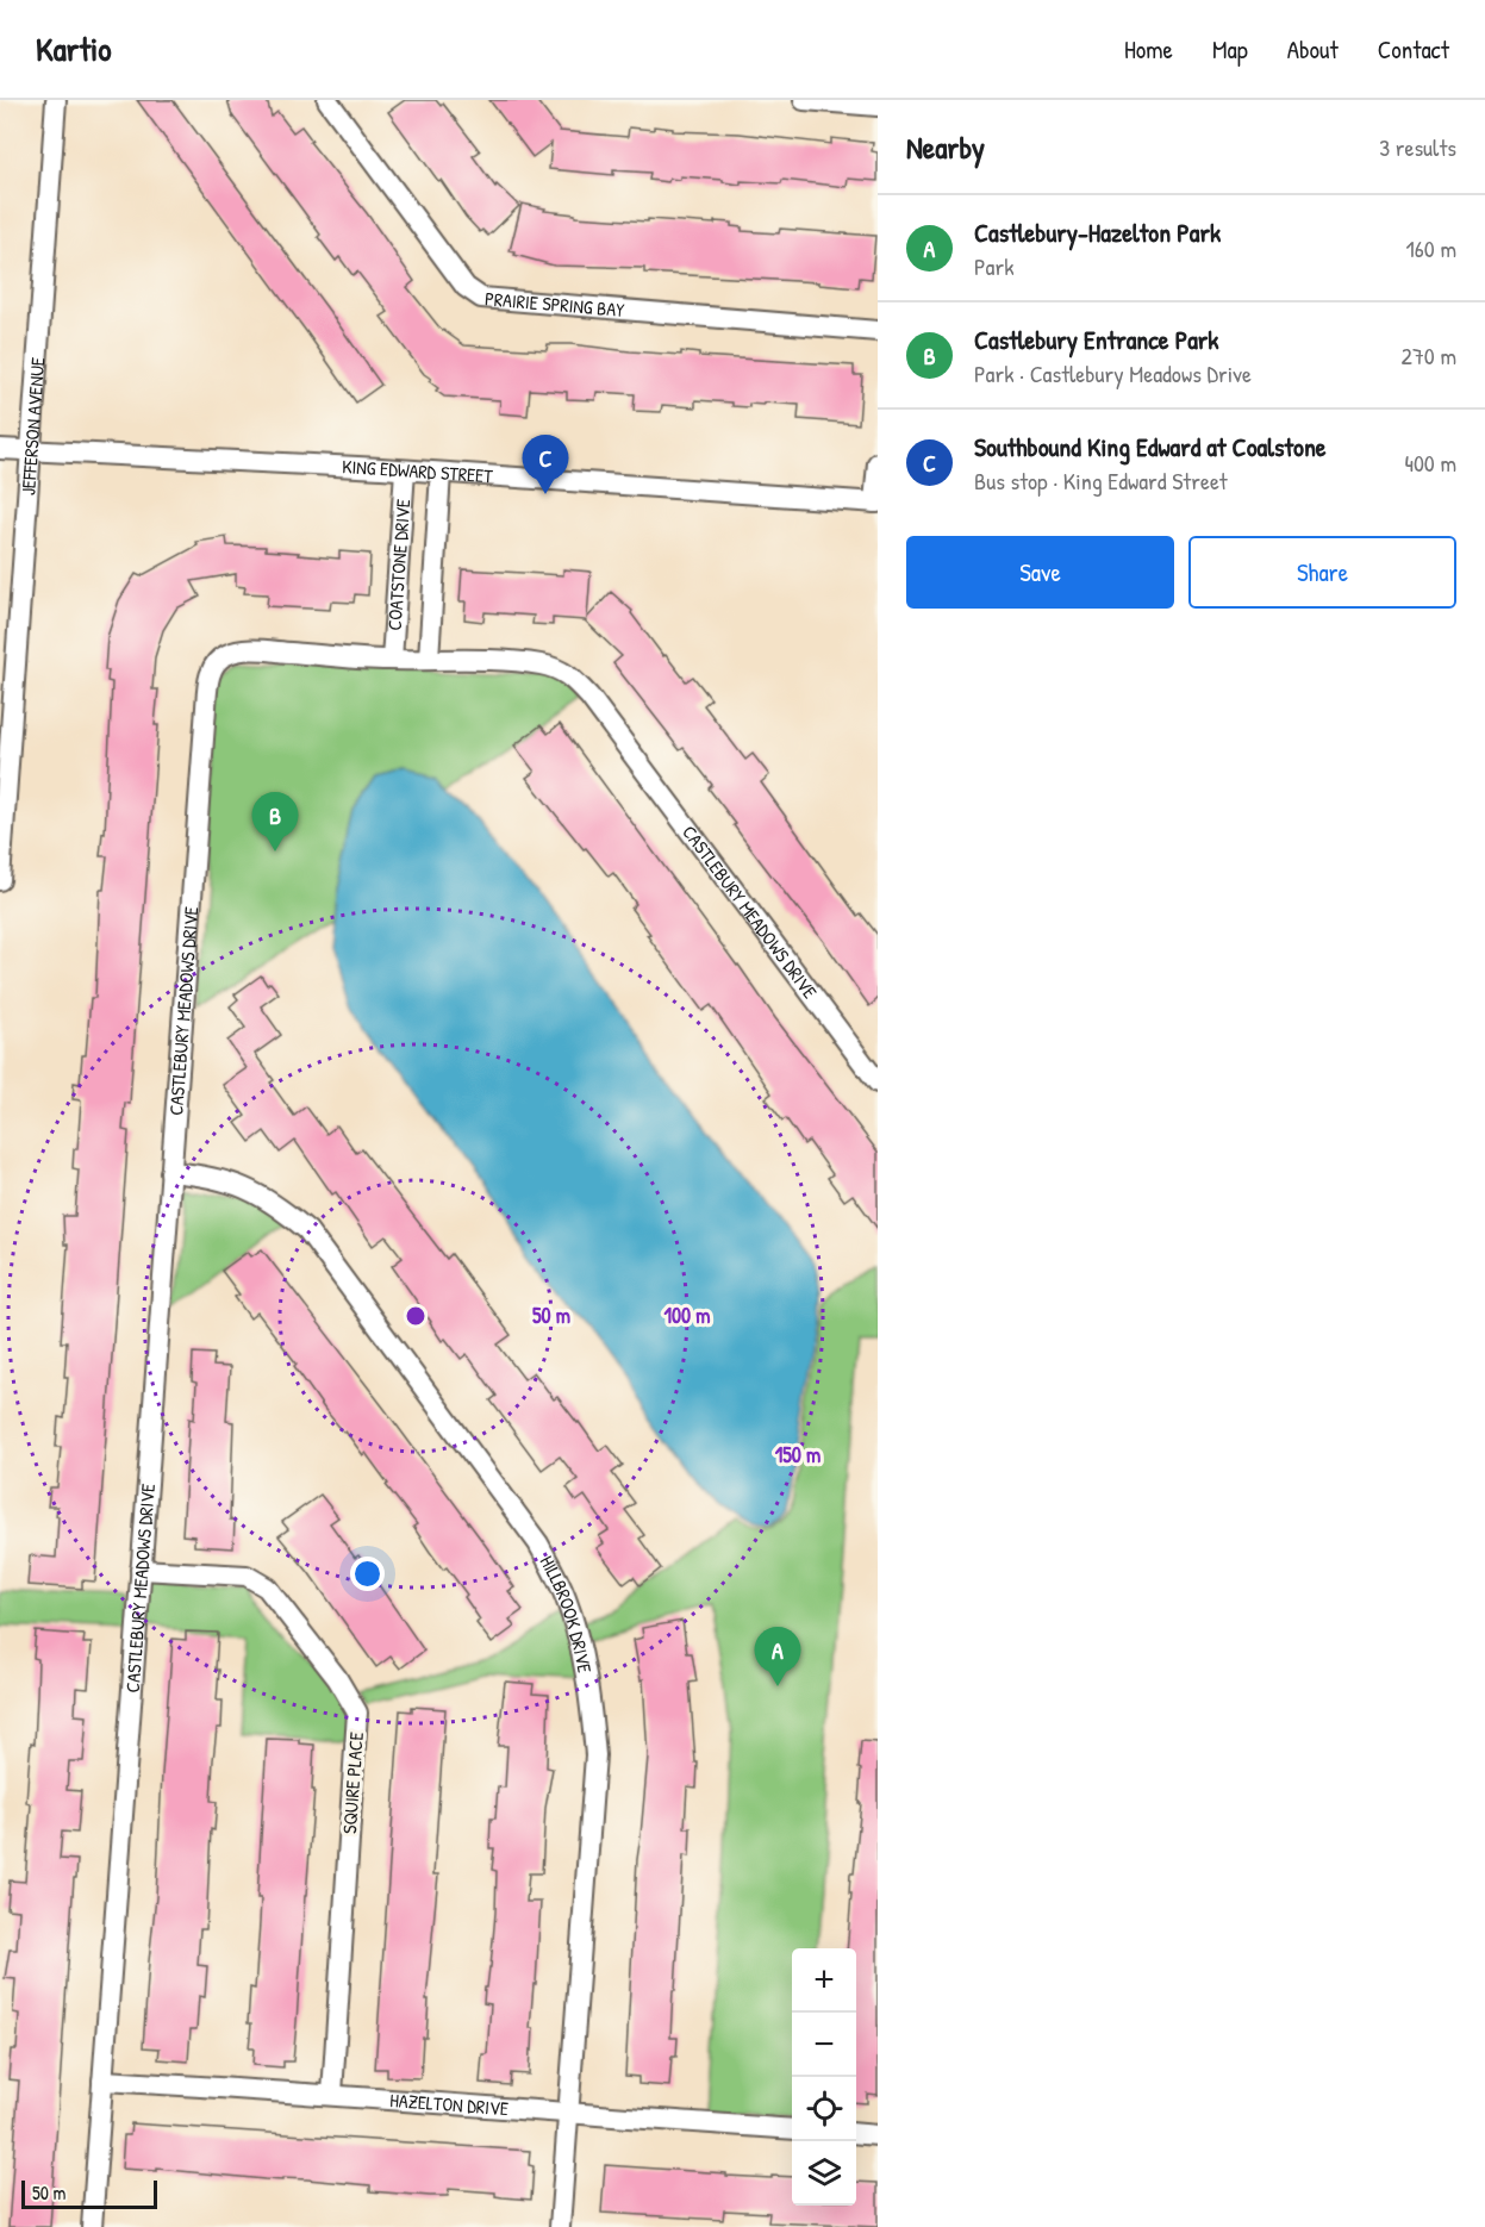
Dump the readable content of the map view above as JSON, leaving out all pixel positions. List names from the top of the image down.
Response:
{
  "streets": {
    "street": [
      "PRAIRIE SPRING BAY",
      "JEFFERSON AVENUE",
      "KING EDWARD STREET",
      "COATSTONE DRIVE",
      "CASTLEBURY MEADOWS DRIVE",
      "HILLBROOK DRIVE",
      "SQUIRE PLACE",
      "HAZELTON DRIVE"
    ]
  },
  "crossings": [
    ["JEFFERSON AVENUE", "KING EDWARD STREET"],
    ["KING EDWARD STREET", "COATSTONE DRIVE"],
    ["COATSTONE DRIVE", "CASTLEBURY MEADOWS DRIVE"],
    ["CASTLEBURY MEADOWS DRIVE", "HILLBROOK DRIVE"],
    ["CASTLEBURY MEADOWS DRIVE", "SQUIRE PLACE"],
    ["CASTLEBURY MEADOWS DRIVE", "HAZELTON DRIVE"],
    ["HILLBROOK DRIVE", "HAZELTON DRIVE"],
    ["SQUIRE PLACE", "HAZELTON DRIVE"]
  ],
  "scale_bar": "50 m",
  "page": {
    "header": "Kartio",
    "nav": [
      "Home",
      "Map",
      "About",
      "Contact"
    ],
    "heading": ["Nearby", "3 results"],
    "list": [
      {
        "mark": "A",
        "name": "Castlebury-Hazelton Park",
        "note": "Park",
        "value": "160 m"
      },
      {
        "mark": "B",
        "name": "Castlebury Entrance Park",
        "note": "Park · Castlebury Meadows Drive",
        "value": "270 m"
      },
      {
        "mark": "C",
        "name": "Southbound King Edward at Coalstone",
        "note": "Bus stop · King Edward Street",
        "value": "400 m"
      }
    ],
    "pins": ["C", "B", "A"],
    "buttons": ["Save", "Share"],
    "map_buttons": ["+", "−"],
    "scale": "50 m"
  },
  "rings": ["50 m", "100 m", "150 m"]
}
